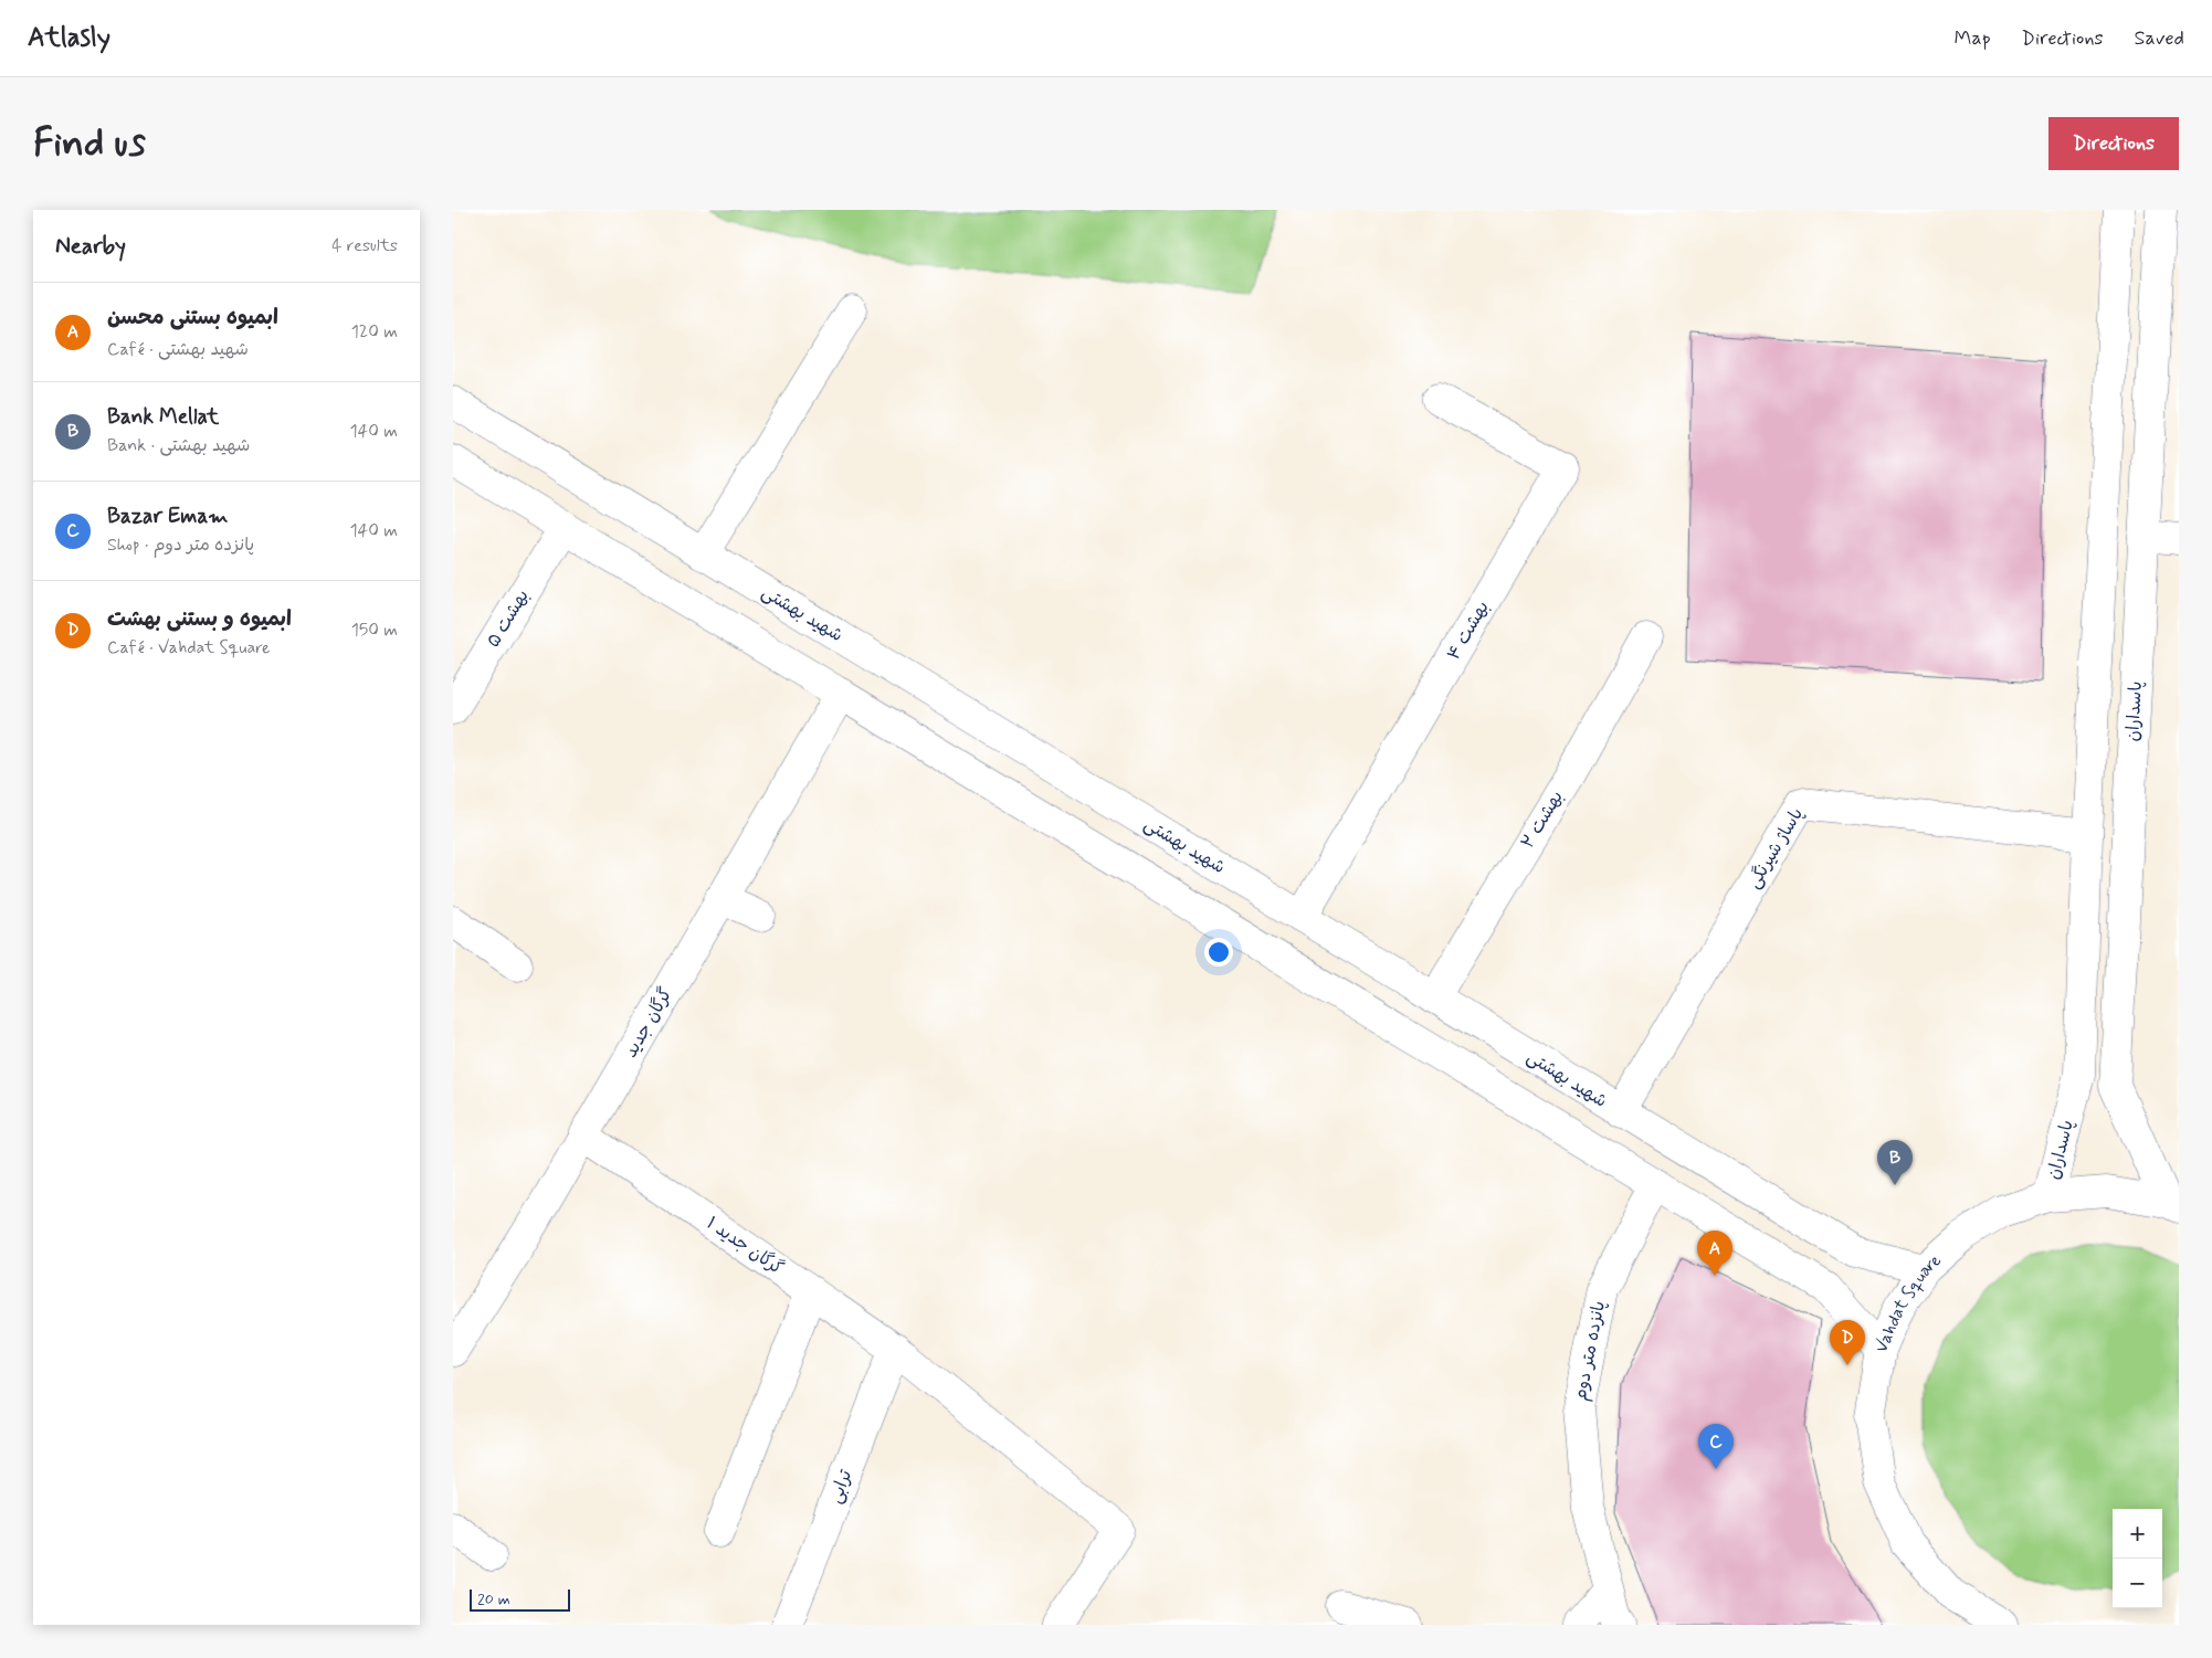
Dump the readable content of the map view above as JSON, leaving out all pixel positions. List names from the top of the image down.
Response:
{
  "streets": {
    "main road": [
      "شهید بهشتی",
      "بهشت ۵",
      "۴ بهشت",
      "پاسداران",
      "بهشت ۲",
      "پاساژ شیرنگی",
      "گرگان جدید",
      "گرگان جدید ۱",
      "Vahdat Square",
      "پانزده متر دوم",
      "ترابی"
    ]
  },
  "crossings": [
    ["شهید بهشتی", "۴ بهشت"],
    ["شهید بهشتی", "بهشت ۲"],
    ["شهید بهشتی", "پاساژ شیرنگی"],
    ["شهید بهشتی", "Vahdat Square"],
    ["شهید بهشتی", "پانزده متر دوم"],
    ["پاسداران", "پاساژ شیرنگی"],
    ["پاسداران", "Vahdat Square"],
    ["گرگان جدید", "گرگان جدید ۱"],
    ["گرگان جدید ۱", "ترابی"]
  ],
  "scale_bar": "20 m",
  "page": {
    "header": "Atlasly",
    "nav": ["Map", "Directions", "Saved"],
    "buttons": "Directions",
    "title": "Find us",
    "heading": ["Nearby", "4 results"],
    "list": [
      {
        "mark": "A",
        "name": "ابمیوه بستنی محسن",
        "note": "Café · شهید بهشتی",
        "value": "120 m"
      },
      {
        "mark": "B",
        "name": "Bank Mellat",
        "note": "Bank · شهید بهشتی",
        "value": "140 m"
      },
      {
        "mark": "C",
        "name": "Bazar Emam",
        "note": "Shop · پانزده متر دوم",
        "value": "140 m"
      },
      {
        "mark": "D",
        "name": "ابمیوه و بستنی بهشت",
        "note": "Café · Vahdat Square",
        "value": "150 m"
      }
    ],
    "pins": [
      "B",
      "A",
      "D",
      "C"
    ],
    "map_buttons": ["+", "−"],
    "scale": "20 m"
  }
}
